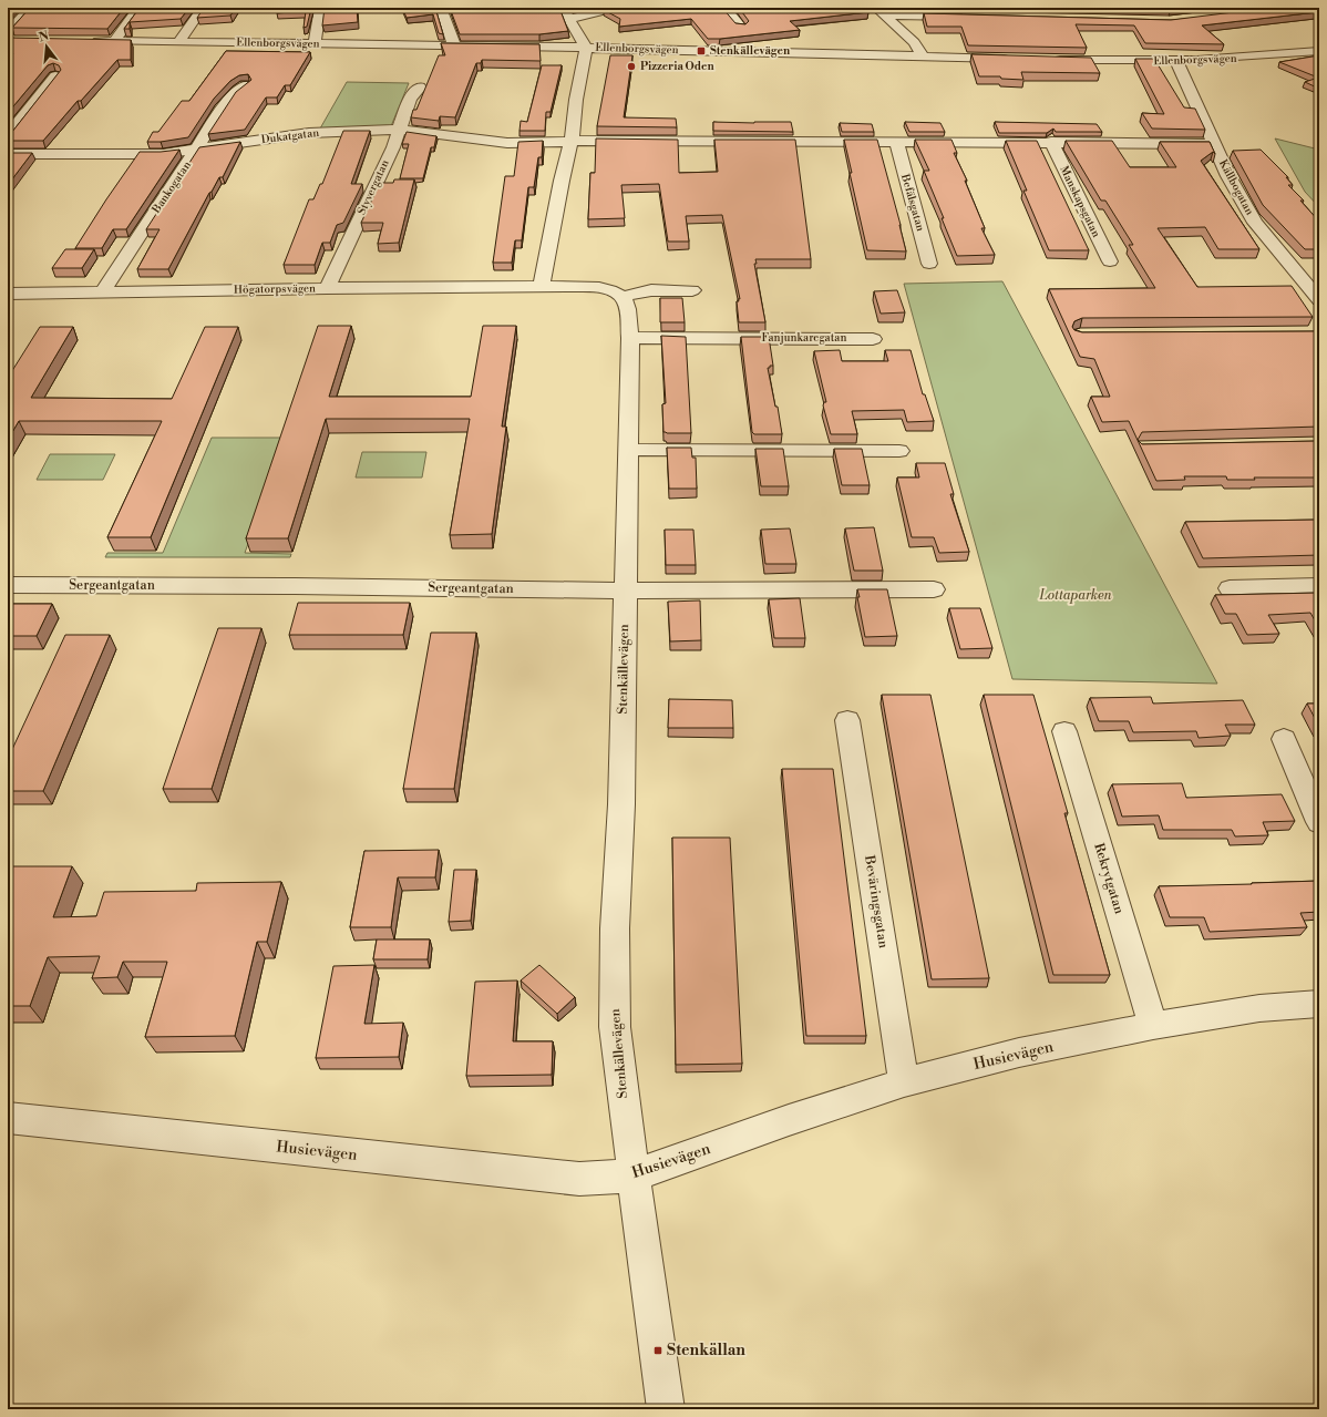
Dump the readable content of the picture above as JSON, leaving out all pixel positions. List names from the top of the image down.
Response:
{
  "streets": {
    "street": [
      "Ellenborgsvägen",
      "Dukatgatan",
      "Bankogatan",
      "Styvergatan",
      "Källbogatan",
      "Manskapsgatan",
      "Befälsgatan",
      "Högatorpsvägen",
      "Fanjunkaregatan",
      "Sergeantgatan",
      "Stenkällevägen",
      "Rekrytgatan",
      "Beväringsgatan",
      "Husievägen"
    ]
  },
  "crossings": [
    ["Ellenborgsvägen", "Källbogatan"],
    ["Dukatgatan", "Bankogatan"],
    ["Dukatgatan", "Styvergatan"],
    ["Dukatgatan", "Källbogatan"],
    ["Dukatgatan", "Manskapsgatan"],
    ["Dukatgatan", "Befälsgatan"],
    ["Bankogatan", "Högatorpsvägen"],
    ["Styvergatan", "Högatorpsvägen"],
    ["Fanjunkaregatan", "Stenkällevägen"],
    ["Sergeantgatan", "Stenkällevägen"],
    ["Stenkällevägen", "Husievägen"],
    ["Rekrytgatan", "Husievägen"],
    ["Beväringsgatan", "Husievägen"]
  ],
  "parks": ["Lottaparken"],
  "places": {
    "transit": ["Stenkällevägen", "Stenkällan"],
    "other": ["Pizzeria Oden"]
  },
  "north": "top"
}
